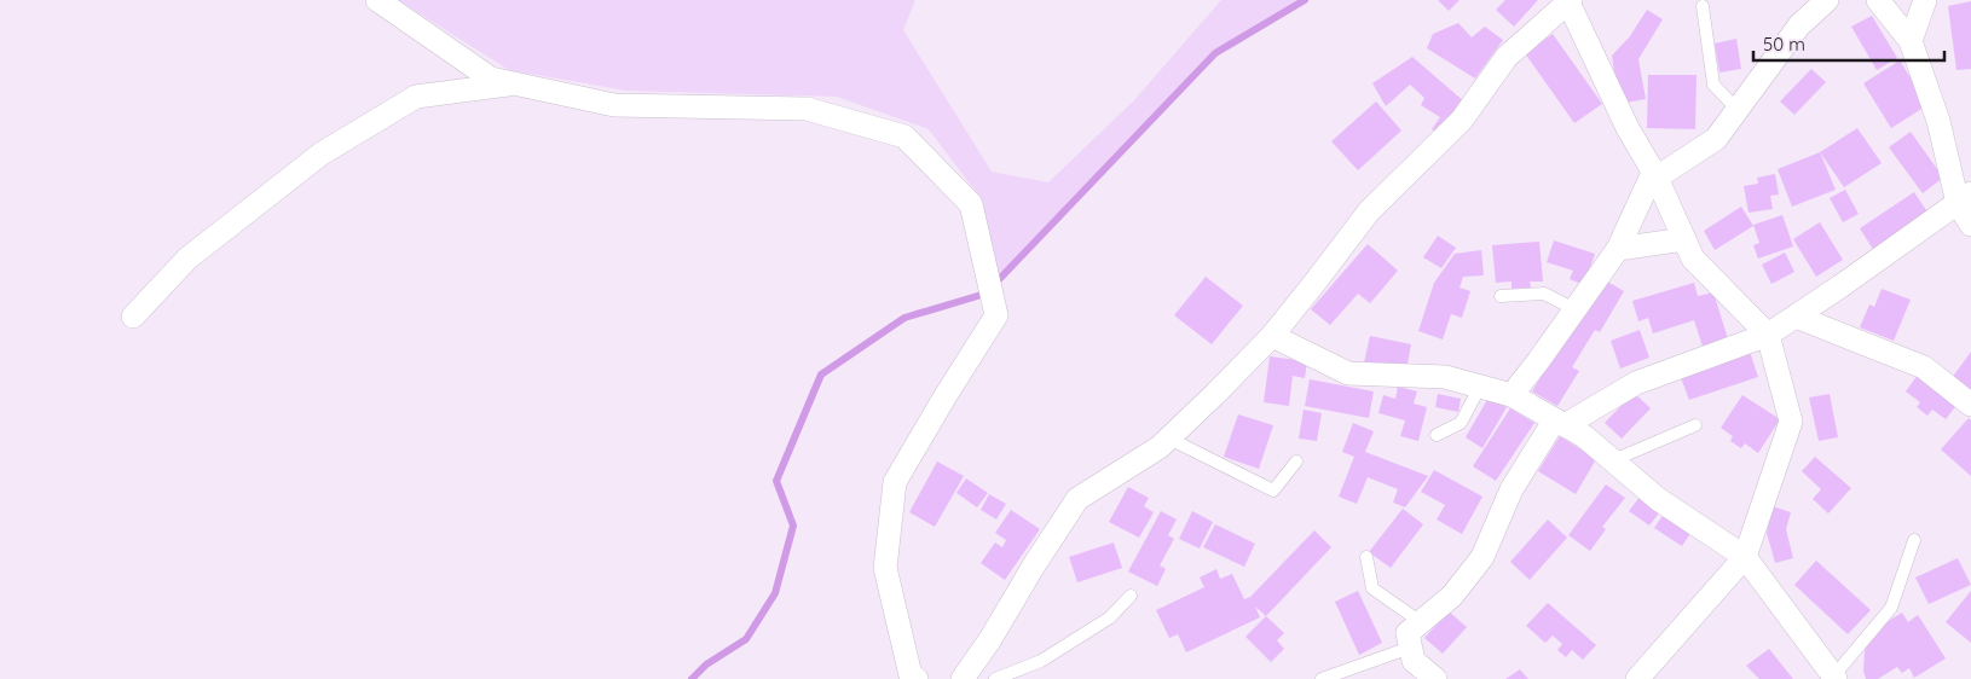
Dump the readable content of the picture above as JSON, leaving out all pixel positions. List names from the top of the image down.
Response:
{
  "scale_bar": "50 m"
}
